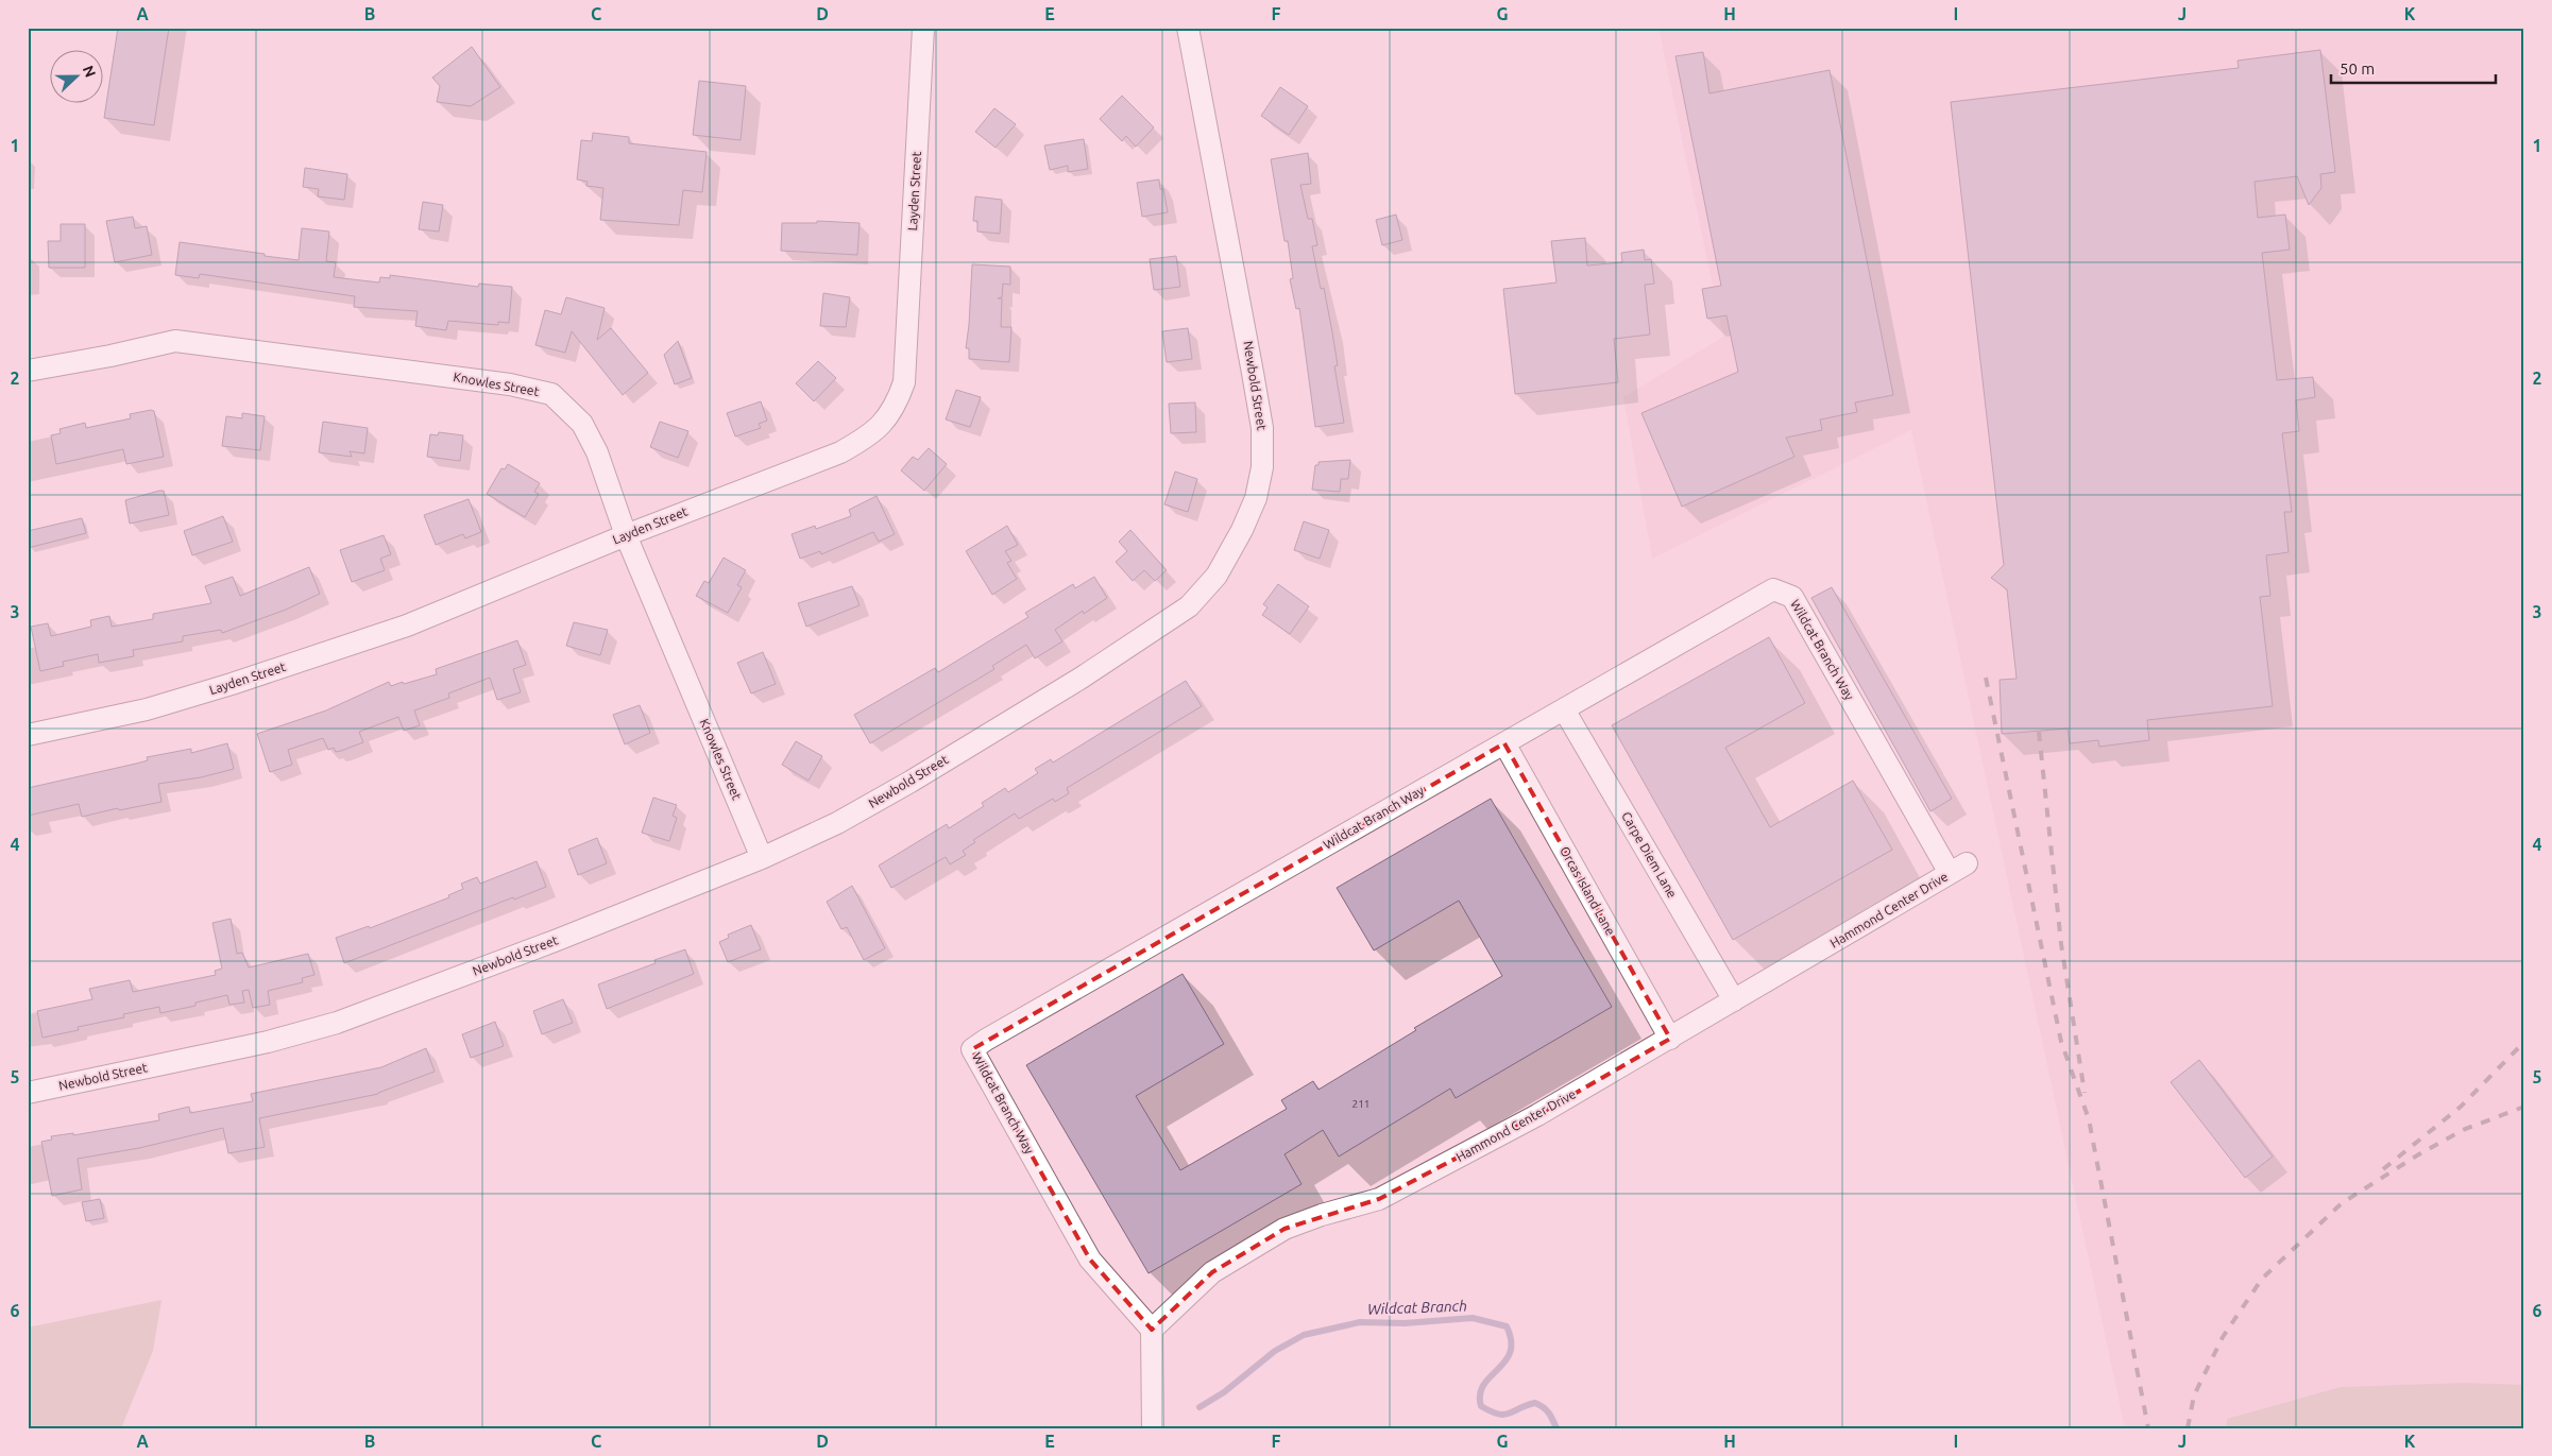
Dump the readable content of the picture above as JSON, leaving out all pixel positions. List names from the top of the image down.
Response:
{
  "streets": {
    "street": [
      "Layden Street",
      "Knowles Street",
      "Newbold Street",
      "Wildcat Branch Way",
      "Carpe Diem Lane",
      "Orcas Island Lane",
      "Hammond Center Drive"
    ]
  },
  "crossings": [
    ["Layden Street", "Knowles Street"],
    ["Knowles Street", "Newbold Street"],
    ["Wildcat Branch Way", "Carpe Diem Lane"],
    ["Wildcat Branch Way", "Orcas Island Lane"],
    ["Wildcat Branch Way", "Hammond Center Drive"],
    ["Carpe Diem Lane", "Hammond Center Drive"],
    ["Orcas Island Lane", "Hammond Center Drive"]
  ],
  "water": ["Wildcat Branch"],
  "house_numbers": ["211"],
  "scale_bar": "50 m",
  "north": "right",
  "grid": {
    "columns": [
      "A",
      "B",
      "C",
      "D",
      "E",
      "F",
      "G",
      "H",
      "I",
      "J",
      "K"
    ],
    "rows": [
      "1",
      "2",
      "3",
      "4",
      "5",
      "6"
    ]
  }
}
